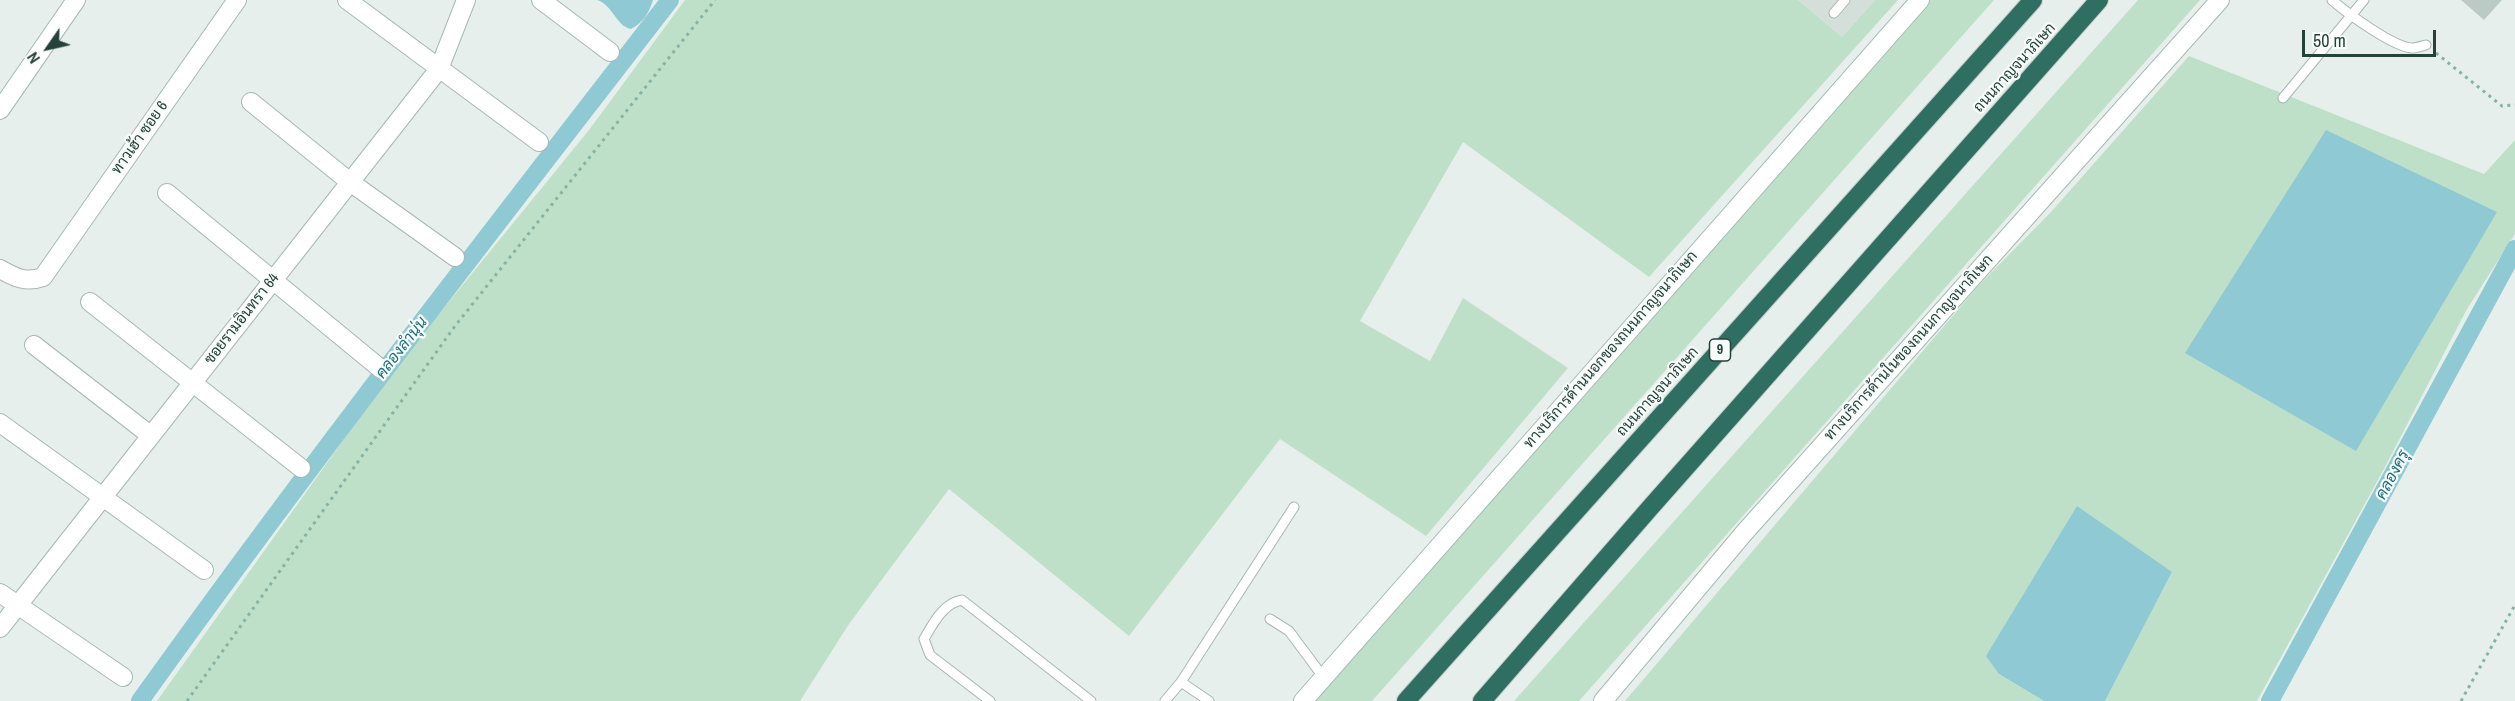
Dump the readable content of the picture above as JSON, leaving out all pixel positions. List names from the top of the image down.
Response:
{
  "streets": {
    "highway": ["ถนนกาญจนาภิเษก", "9"],
    "street": [
      "ทาวเฮ้า ซอย 6",
      "ซอยรามอินทรา 64",
      "ทางบริการด้านในของถนนกาญจนาภิเษก",
      "ทางบริการด้านนอกของถนนกาญจนาภิเษก"
    ]
  },
  "water": ["คลองลำนุ่น", "คลองครุ"],
  "scale_bar": "50 m",
  "north": "bottom left"
}
